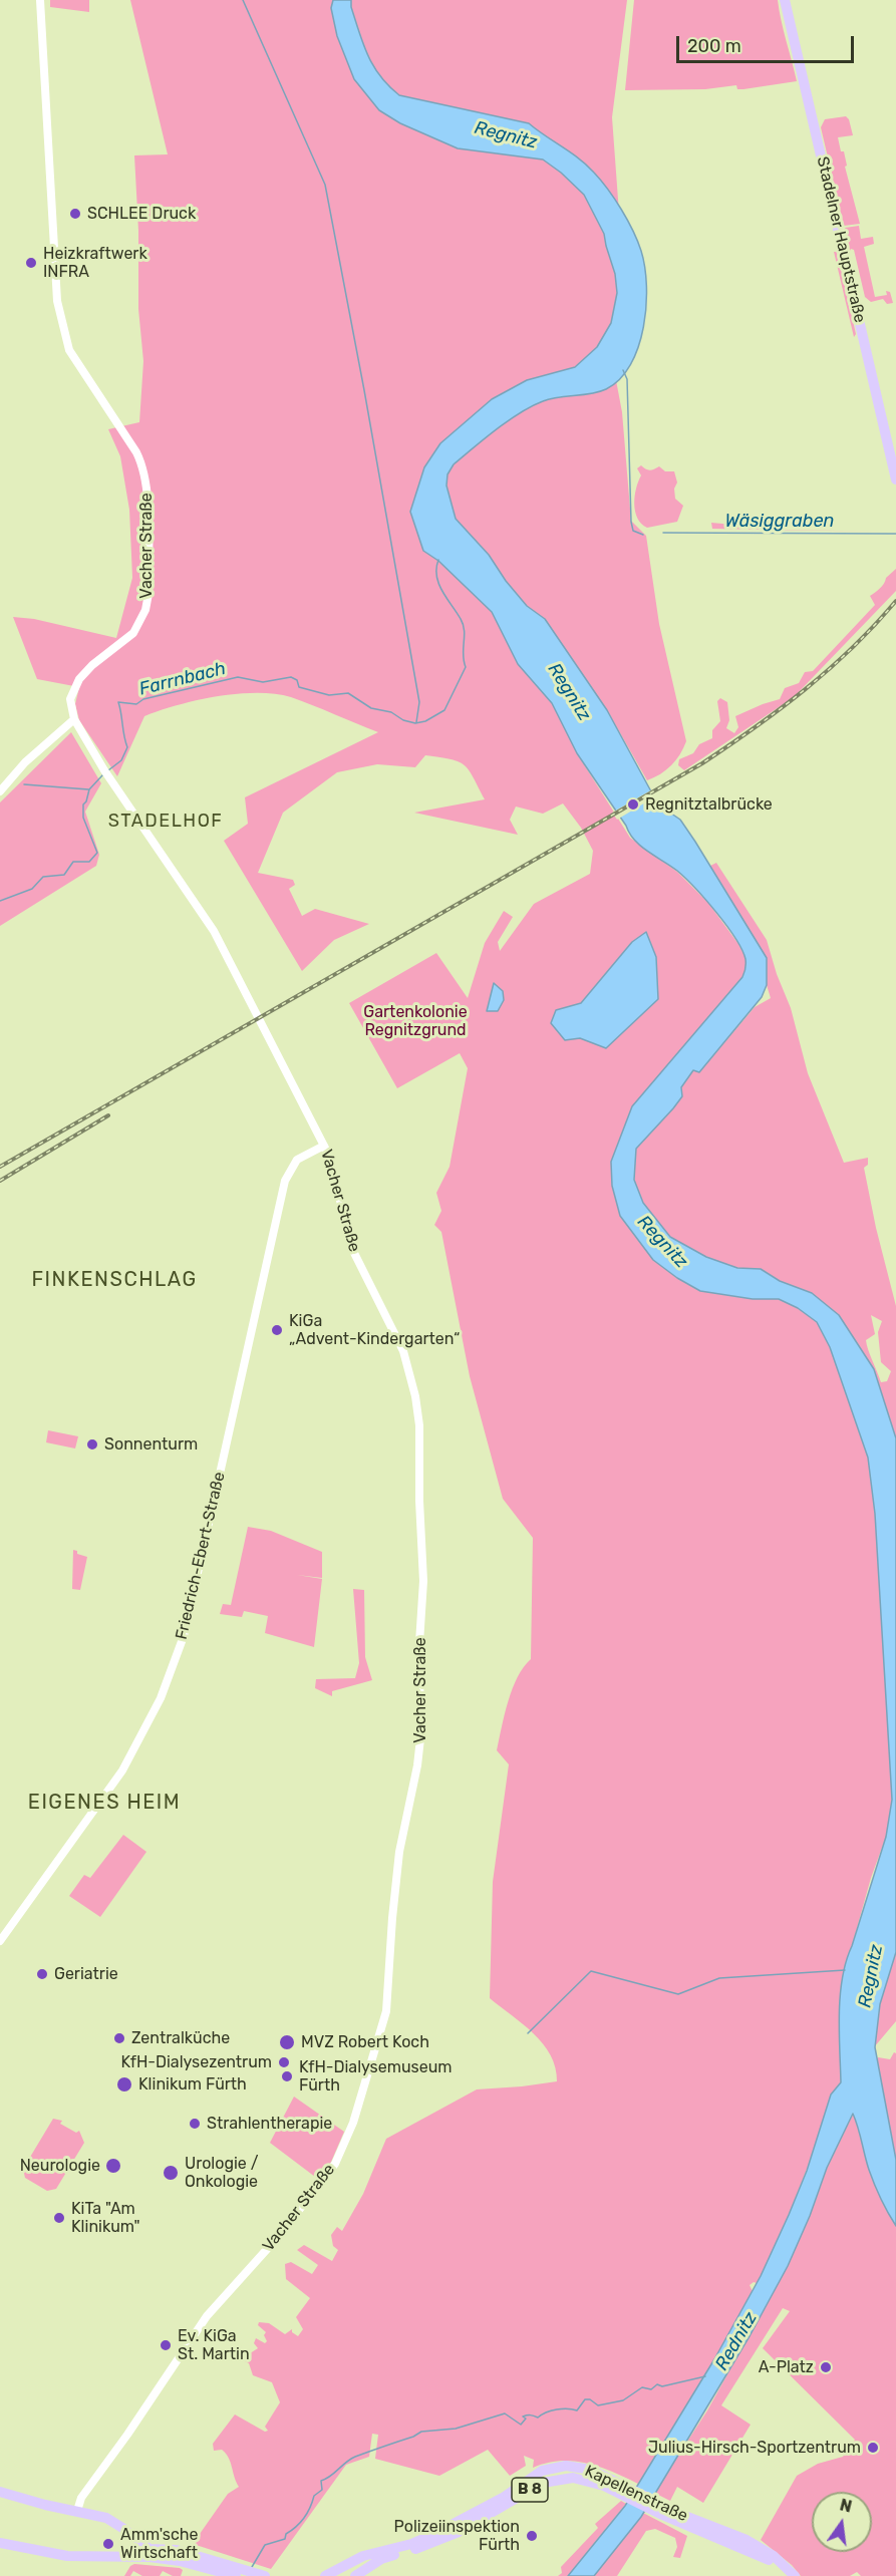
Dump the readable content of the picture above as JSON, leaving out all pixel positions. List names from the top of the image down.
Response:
{
  "streets": {
    "main road": ["Stadelner Hauptstraße", "B 8", "Kapellenstraße"],
    "street": ["Vacher Straße", "Friedrich-Ebert-Straße"]
  },
  "crossings": [
    ["Vacher Straße", "Friedrich-Ebert-Straße"]
  ],
  "districts": ["STADELHOF", "FINKENSCHLAG", "EIGENES HEIM"],
  "water": [
    "Regnitz",
    "Wäsiggraben",
    "Farrnbach",
    "Rednitz"
  ],
  "parks": ["Gartenkolonie Regnitzgrund"],
  "places": [
    "SCHLEE Druck",
    "Heizkraftwerk INFRA",
    "Regnitztalbrücke",
    "KiGa „Advent-Kindergarten“",
    "Sonnenturm",
    "Geriatrie",
    "Zentralküche",
    "MVZ Robert Koch",
    "KfH-Dialysezentrum",
    "KfH-Dialysemuseum Fürth",
    "Klinikum Fürth",
    "Strahlentherapie",
    "Neurologie",
    "Urologie / Onkologie",
    "KiTa \"Am Klinikum\"",
    "Ev. KiGa St. Martin",
    "A-Platz",
    "Julius-Hirsch-Sportzentrum",
    "Polizeiinspektion Fürth",
    "Amm'sche Wirtschaft"
  ],
  "scale_bar": "200 m",
  "north": "top"
}
